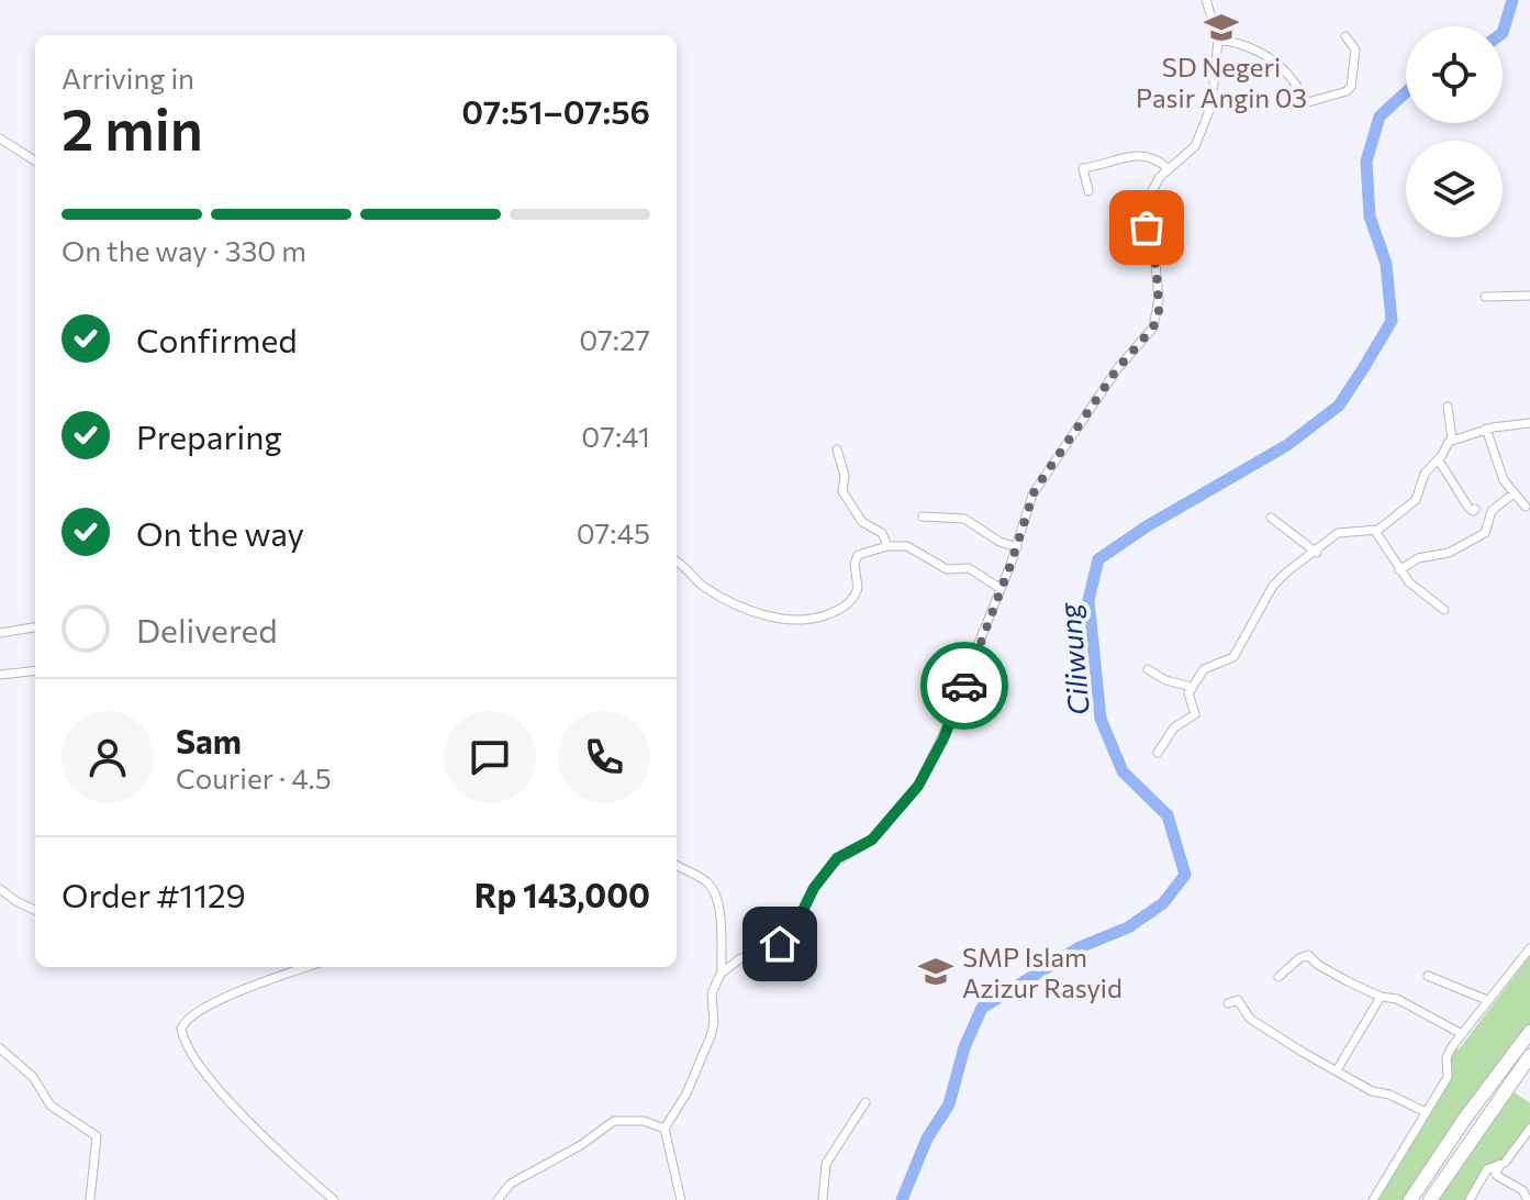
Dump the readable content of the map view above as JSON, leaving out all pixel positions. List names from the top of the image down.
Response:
{
  "water": ["Ciliwung"],
  "places": {
    "school or university": ["SD Negeri Pasir Angin 03", "SMP Islam Azizur Rasyid"]
  },
  "page": {
    "heading": ["2 min", "Arriving in", "07:51–07:56"],
    "panel": [
      "Sam",
      "Courier · 4.5",
      "Order #1129",
      "Rp 143,000"
    ],
    "bar": "On the way · 330 m",
    "list": [
      ["Confirmed", "07:27"],
      ["Preparing", "07:41"],
      ["On the way", "07:45"],
      "Delivered"
    ]
  }
}
